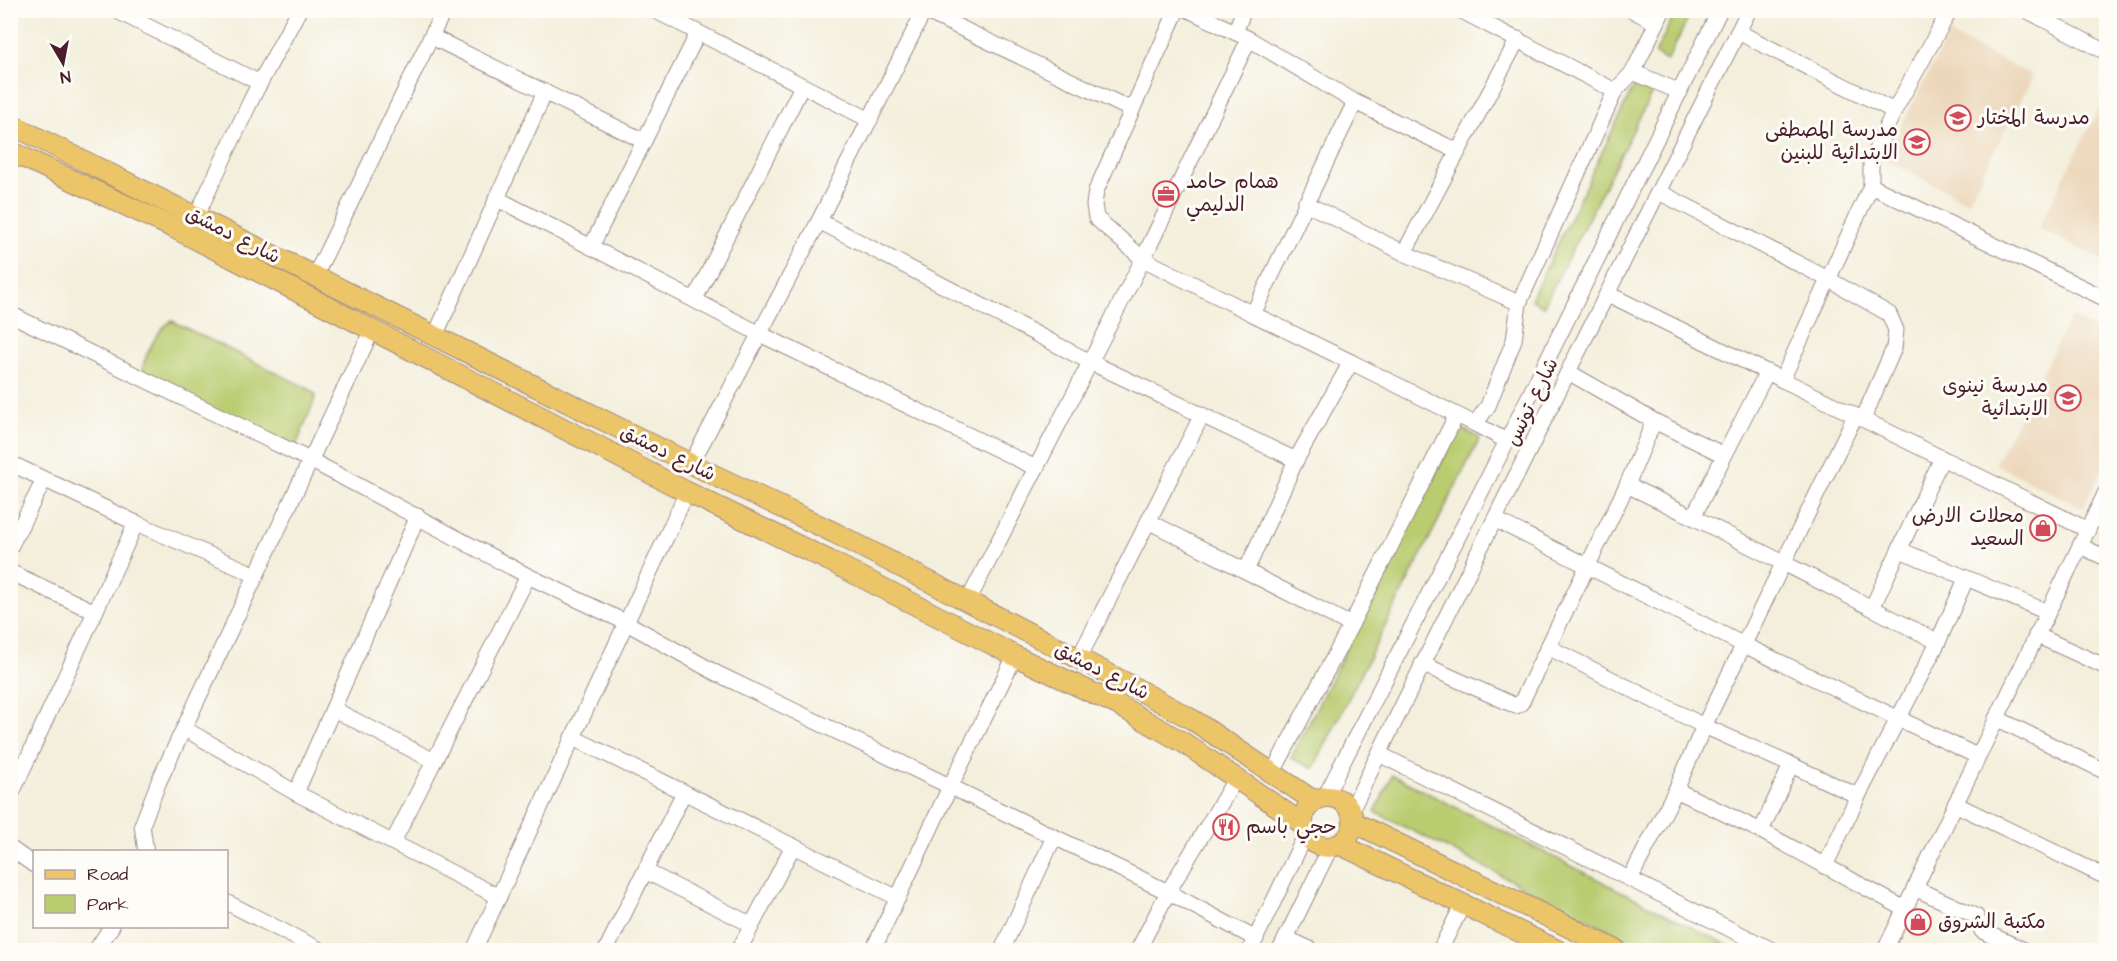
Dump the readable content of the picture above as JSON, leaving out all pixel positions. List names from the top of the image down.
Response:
{
  "streets": {
    "main road": ["شارع دمشق"],
    "street": ["شارع تونس"]
  },
  "crossings": [
    ["شارع دمشق", "شارع تونس"]
  ],
  "places": {
    "school or university": ["مدرسة المختار", "مدرسة المصطفى الابتدائية للبنين", "مدرسة نينوى الابتدائية"],
    "office": ["همام حامد الدليمي"],
    "shop": ["محلات الارض السعيد", "مكتبة الشروق"],
    "restaurant": ["حجي باسم"]
  },
  "legend": ["Road", "Park"],
  "north": "bottom"
}
